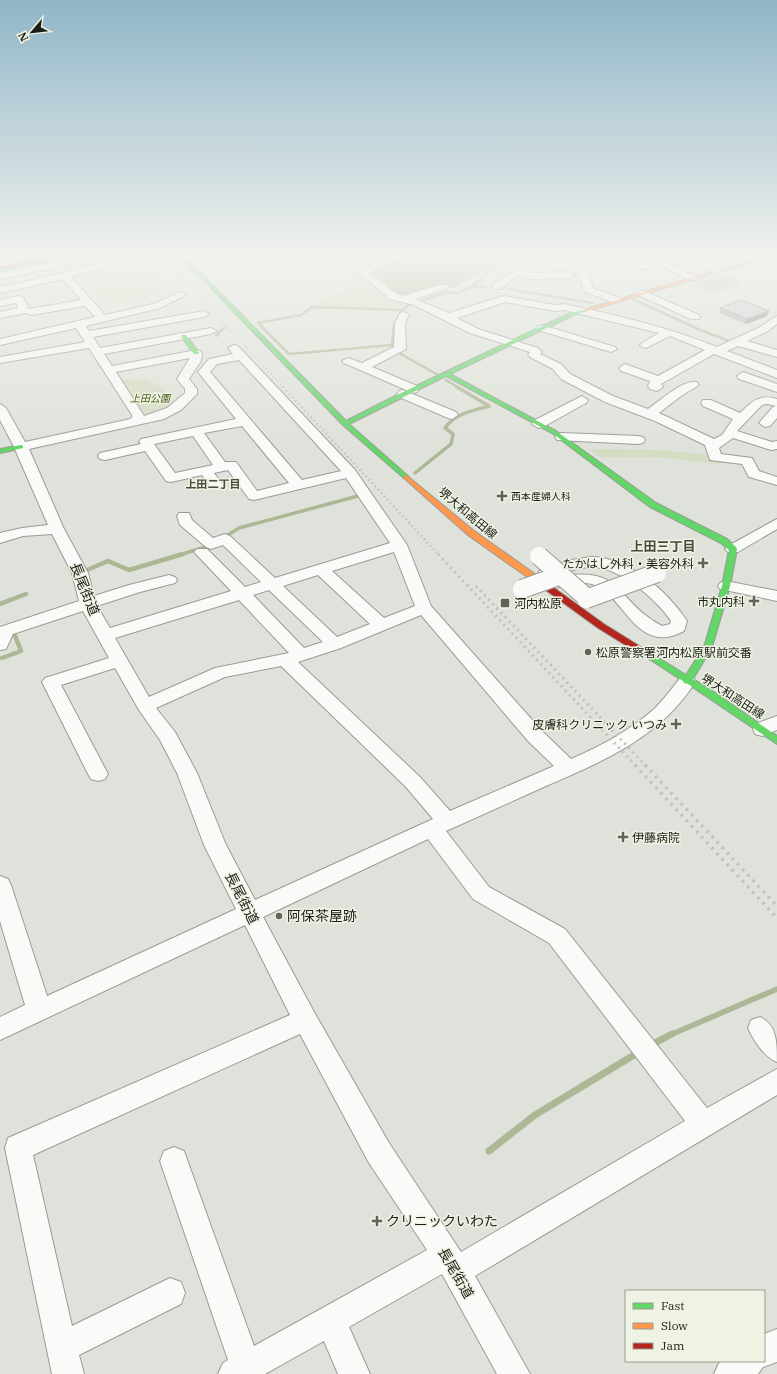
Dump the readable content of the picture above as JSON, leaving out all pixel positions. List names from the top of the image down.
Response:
{
  "streets": {
    "main road": ["堺大和高田線"],
    "street": ["長尾街道"]
  },
  "districts": ["上田二丁目", "上田三丁目"],
  "parks": ["上田公園"],
  "places": {
    "health": [
      "西本産婦人科",
      "たかはし外科・美容外科",
      "市丸内科",
      "皮膚科クリニック いつみ",
      "伊藤病院",
      "クリニックいわた"
    ],
    "transit": ["河内松原"],
    "other": ["松原警察署河内松原駅前交番", "阿保茶屋跡"]
  },
  "legend": ["Fast", "Slow", "Jam"],
  "north": "bottom left"
}
